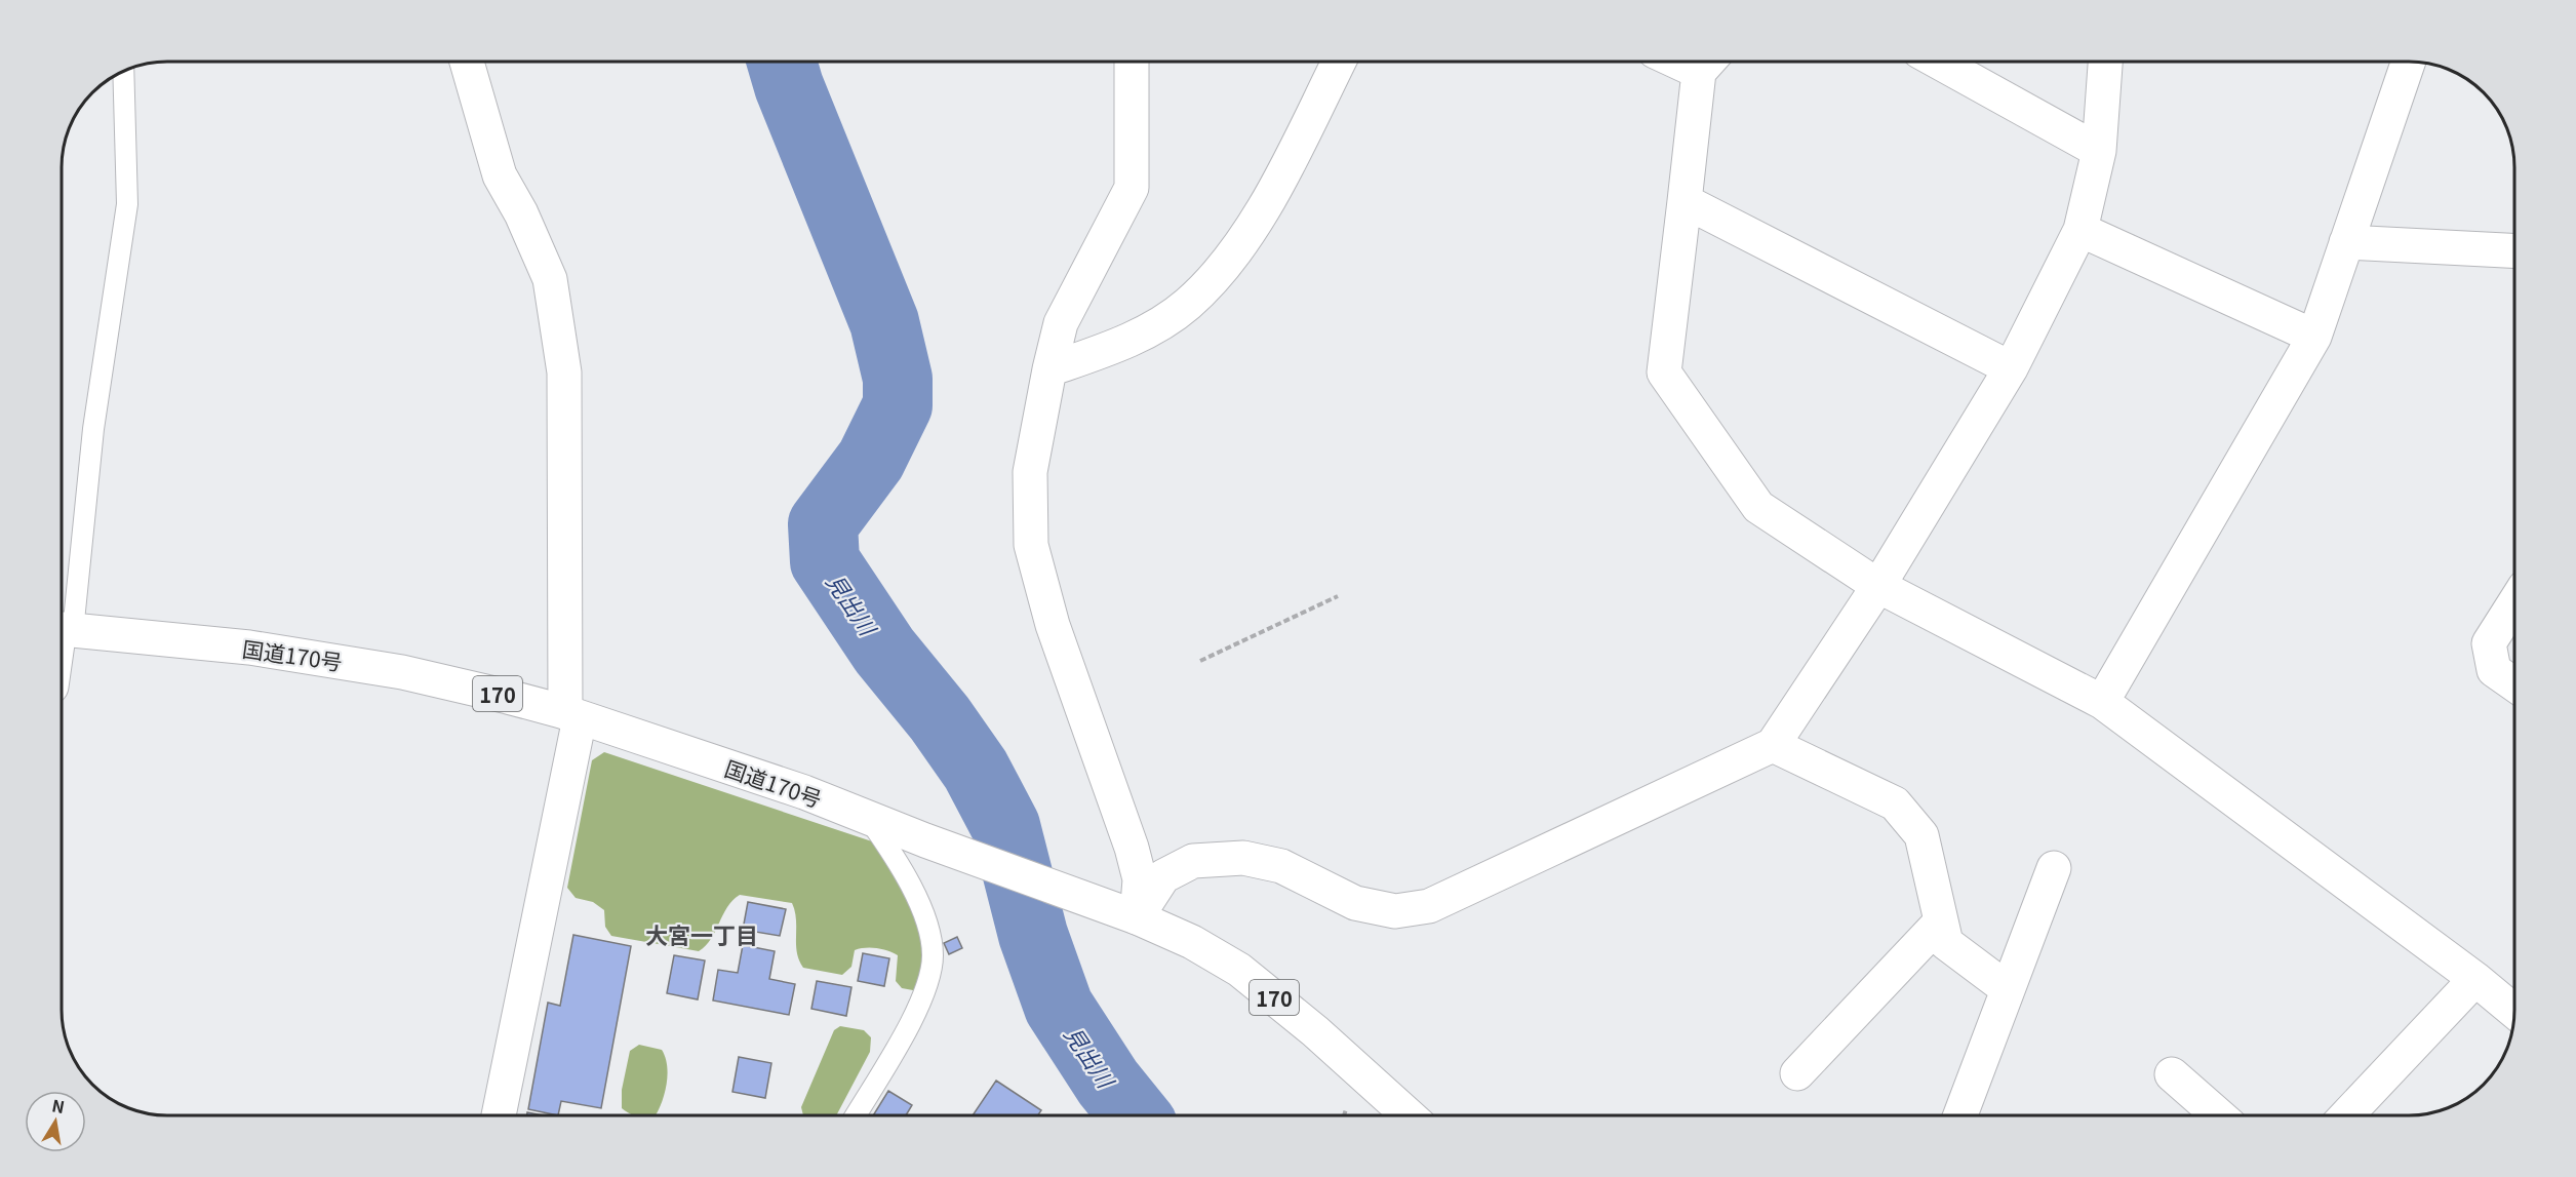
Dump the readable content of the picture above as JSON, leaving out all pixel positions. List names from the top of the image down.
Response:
{
  "streets": {
    "main road": ["国道170号", "170"]
  },
  "districts": ["大宮一丁目"],
  "water": ["見出川"],
  "north": "top"
}
